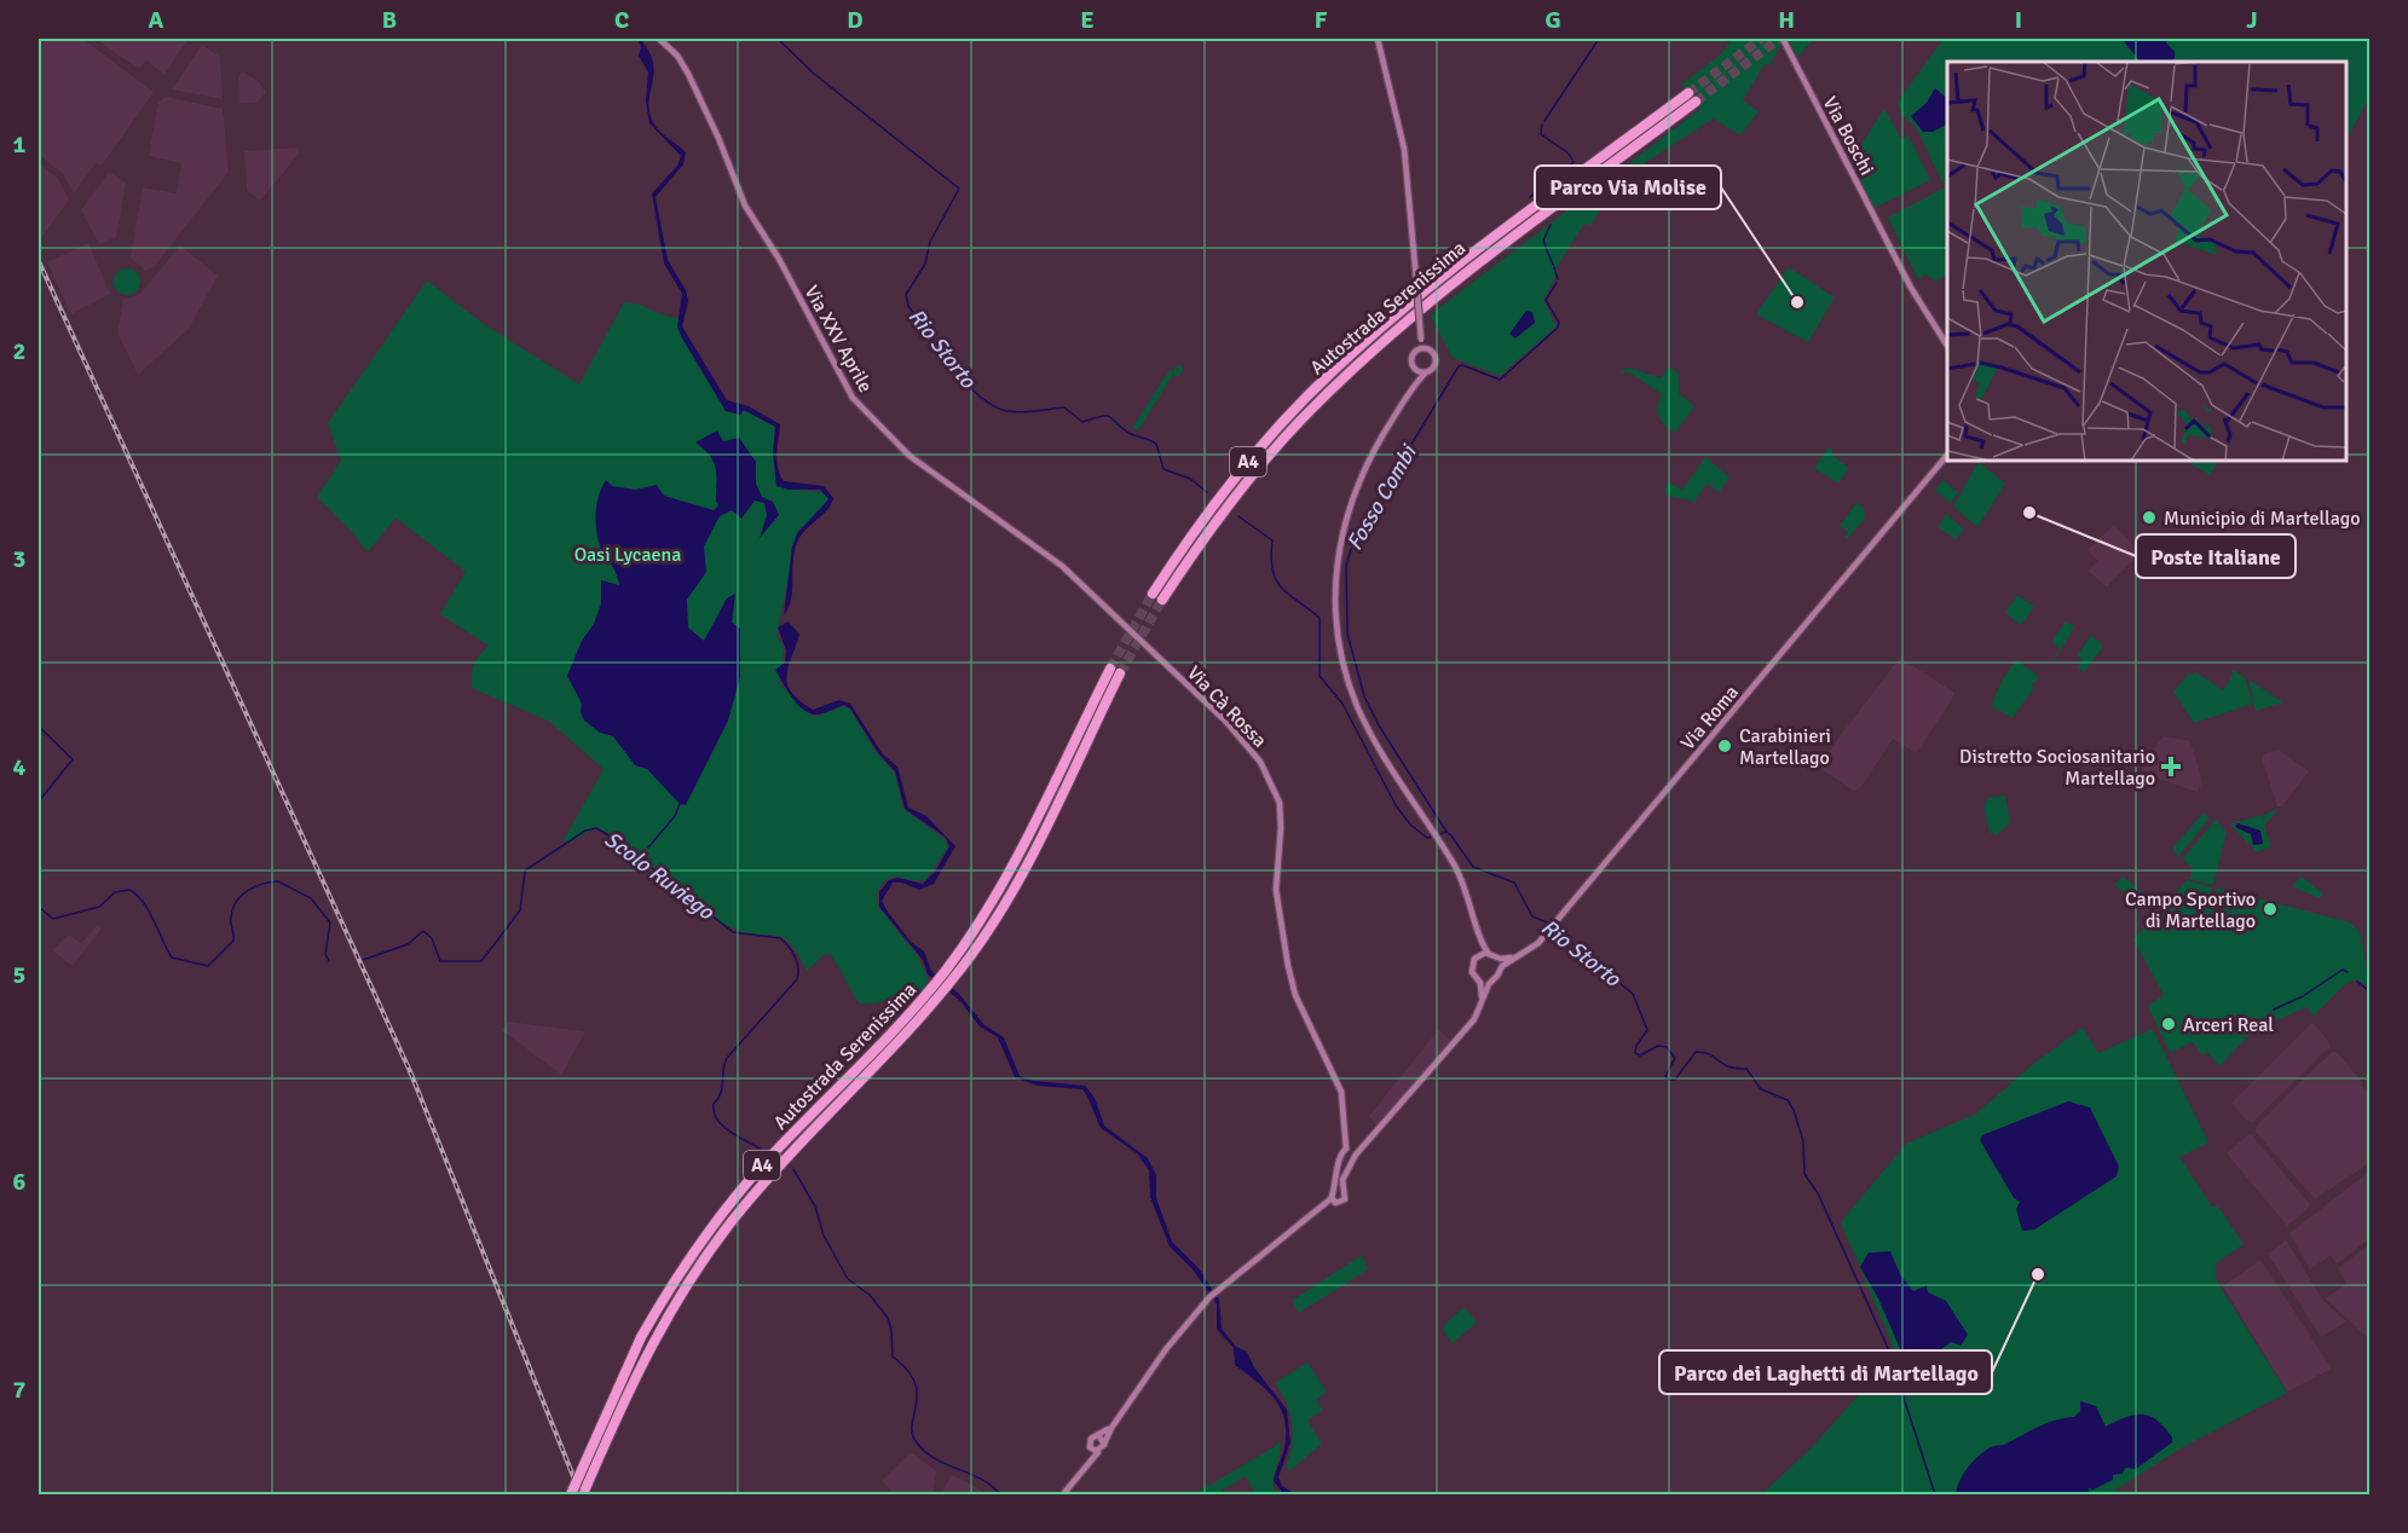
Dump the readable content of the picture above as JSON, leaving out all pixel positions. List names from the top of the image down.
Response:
{
  "streets": {
    "highway": ["Autostrada Serenissima", "A4"],
    "main road": [
      "Via Boschi",
      "Via XXV Aprile",
      "Via Cà Rossa",
      "Via Roma"
    ]
  },
  "crossings": [
    ["Via XXV Aprile", "Via Cà Rossa"]
  ],
  "water": ["Rio Storto", "Fosso Combi", "Scolo Ruviego"],
  "parks": ["Oasi Lycaena"],
  "places": {
    "other": [
      "Parco Via Molise",
      "Poste Italiane",
      "Municipio di Martellago",
      "Carabinieri Martellago",
      "Campo Sportivo di Martellago",
      "Arceri Real",
      "Parco dei Laghetti di Martellago"
    ],
    "health": ["Distretto Sociosanitario Martellago"]
  },
  "grid": {
    "columns": [
      "A",
      "B",
      "C",
      "D",
      "E",
      "F",
      "G",
      "H",
      "I",
      "J"
    ],
    "rows": [
      "1",
      "2",
      "3",
      "4",
      "5",
      "6",
      "7"
    ]
  }
}
